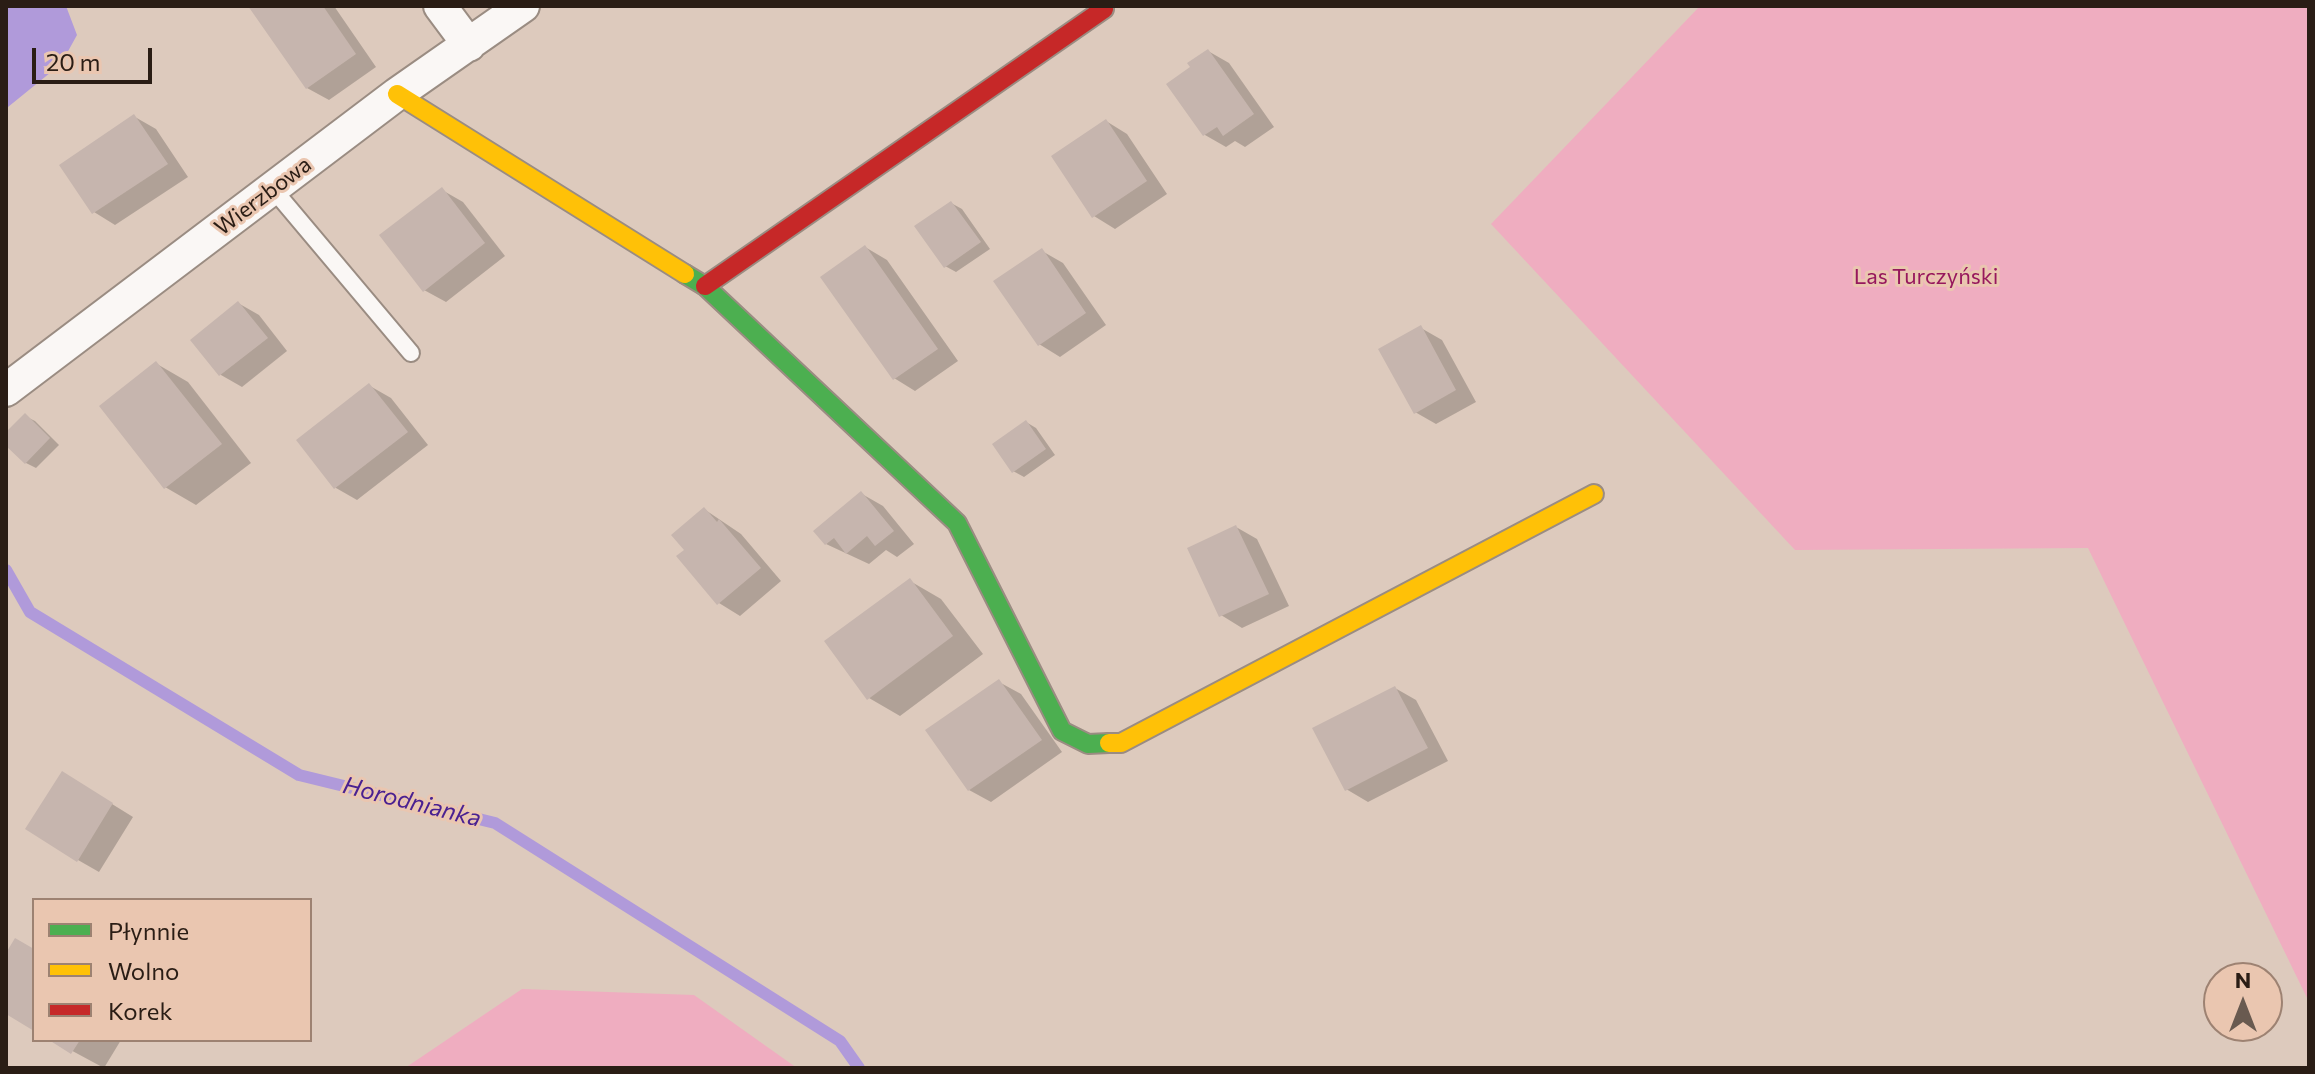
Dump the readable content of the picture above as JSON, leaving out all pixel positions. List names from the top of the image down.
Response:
{
  "streets": {
    "street": ["Wierzbowa"]
  },
  "water": ["Horodnianka"],
  "parks": ["Las Turczyński"],
  "legend": ["Płynnie", "Wolno", "Korek"],
  "scale_bar": "20 m",
  "north": "top"
}
